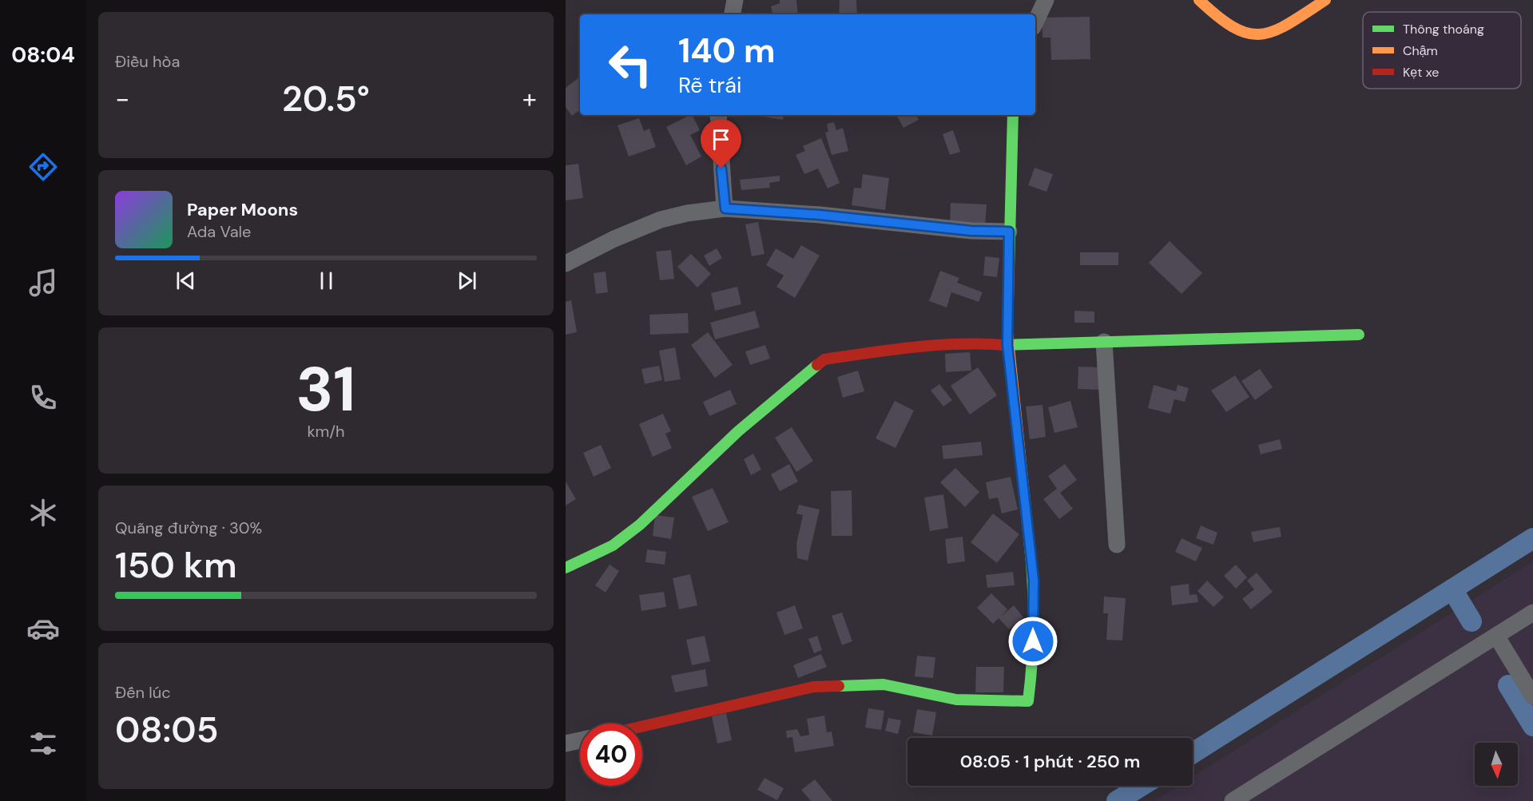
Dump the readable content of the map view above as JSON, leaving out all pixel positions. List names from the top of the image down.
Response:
{
  "legend": ["Thông thoáng", "Chậm", "Kẹt xe"],
  "north": "bottom",
  "page": {
    "tabs": "08:04",
    "tile": [
      "Điều hòa",
      ["31", "km/h"],
      ["Quãng đường · 30%", "150 km"],
      ["Đến lúc", "08:05"]
    ],
    "turn": ["140 m", "Rẽ trái"],
    "heat": ["−", "20.5°", "+"],
    "song": ["Paper Moons", "Ada Vale"],
    "limit": "40",
    "trip": "08:05 · 1 phút · 250 m"
  }
}
